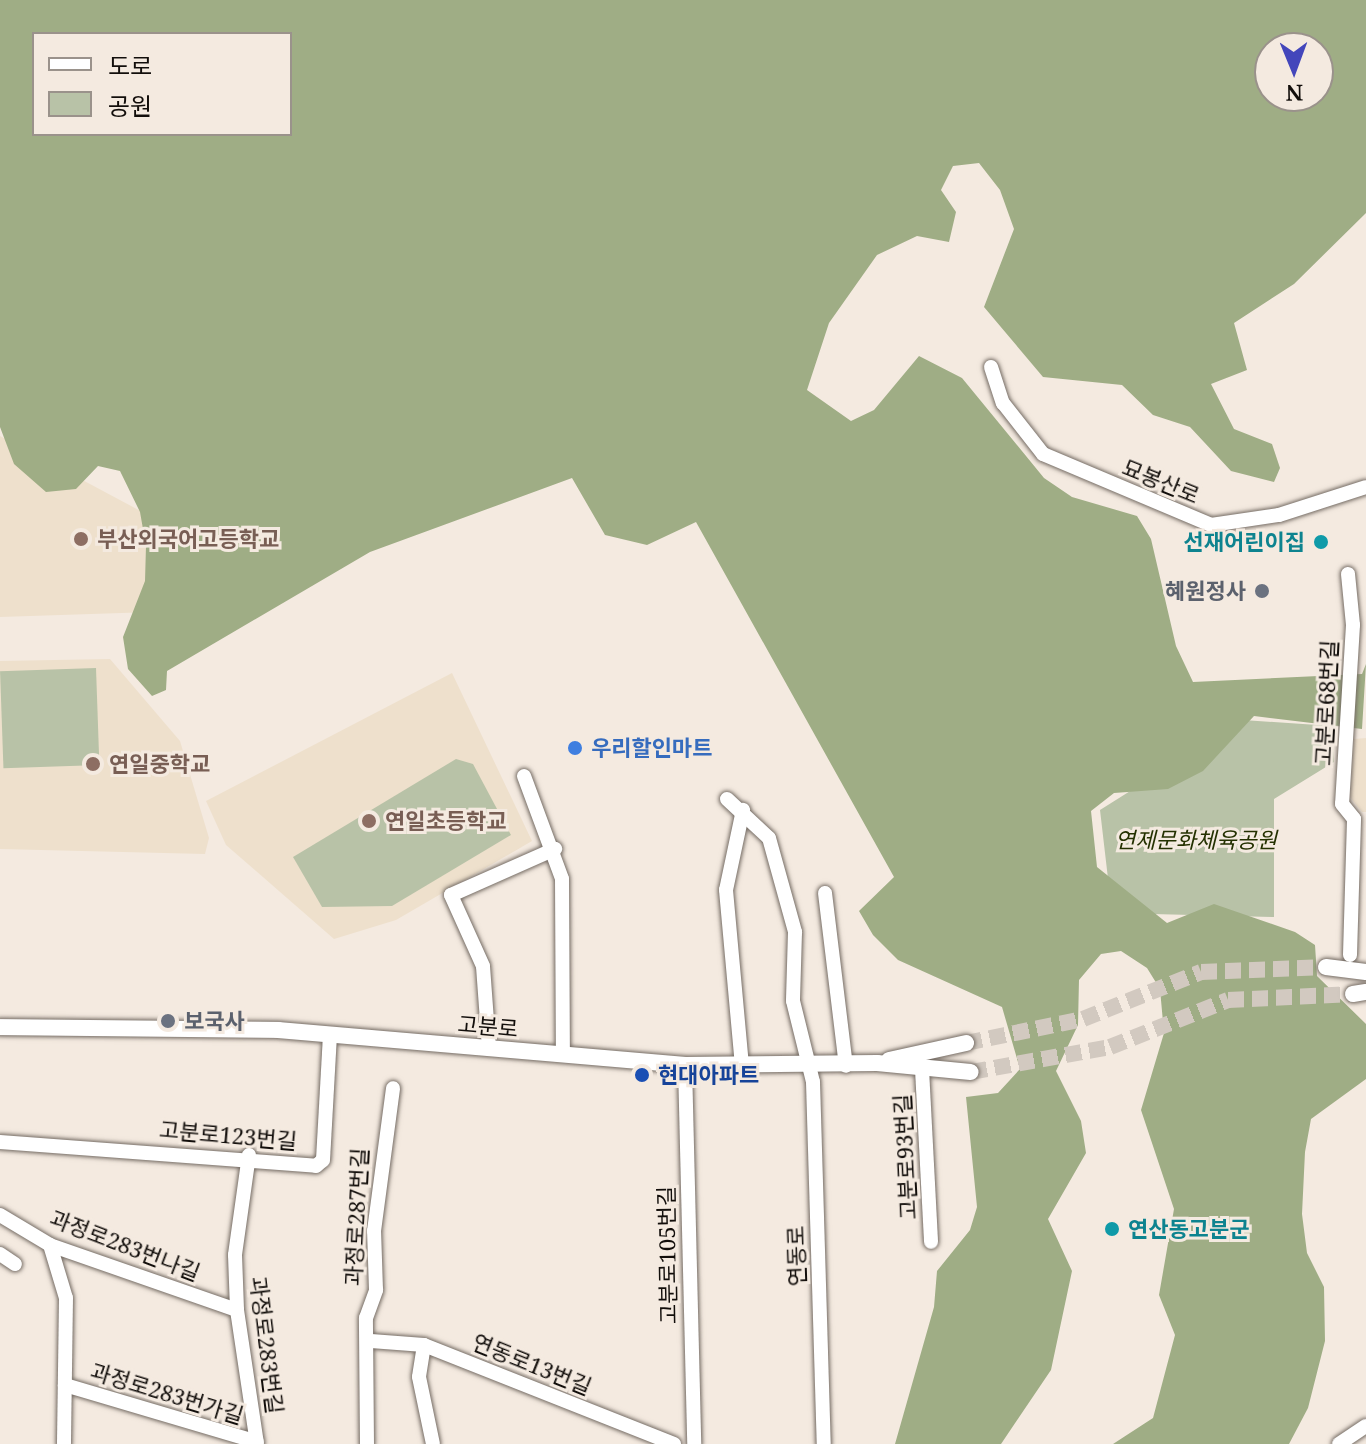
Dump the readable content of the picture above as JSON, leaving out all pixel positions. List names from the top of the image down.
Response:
{
  "streets": {
    "main road": ["고분로"],
    "street": [
      "묘봉산로",
      "고분로68번길",
      "고분로123번길",
      "고분로93번길",
      "과정로287번길",
      "과정로283번나길",
      "고분로105번길",
      "연동로",
      "과정로283번길",
      "연동로13번길",
      "과정로283번가길"
    ]
  },
  "crossings": [
    ["고분로", "고분로123번길"],
    ["고분로", "고분로93번길"],
    ["고분로", "고분로105번길"],
    ["고분로", "연동로"],
    ["고분로123번길", "과정로283번길"],
    ["과정로287번길", "연동로13번길"],
    ["과정로283번나길", "과정로283번길"],
    ["과정로283번길", "과정로283번가길"]
  ],
  "parks": ["연제문화체육공원"],
  "places": [
    "부산외국어고등학교",
    "선재어린이집",
    "혜원정사",
    "우리할인마트",
    "연일중학교",
    "연일초등학교",
    "보국사",
    "현대아파트",
    "연산동고분군"
  ],
  "legend": ["도로", "공원"],
  "north": "bottom"
}
